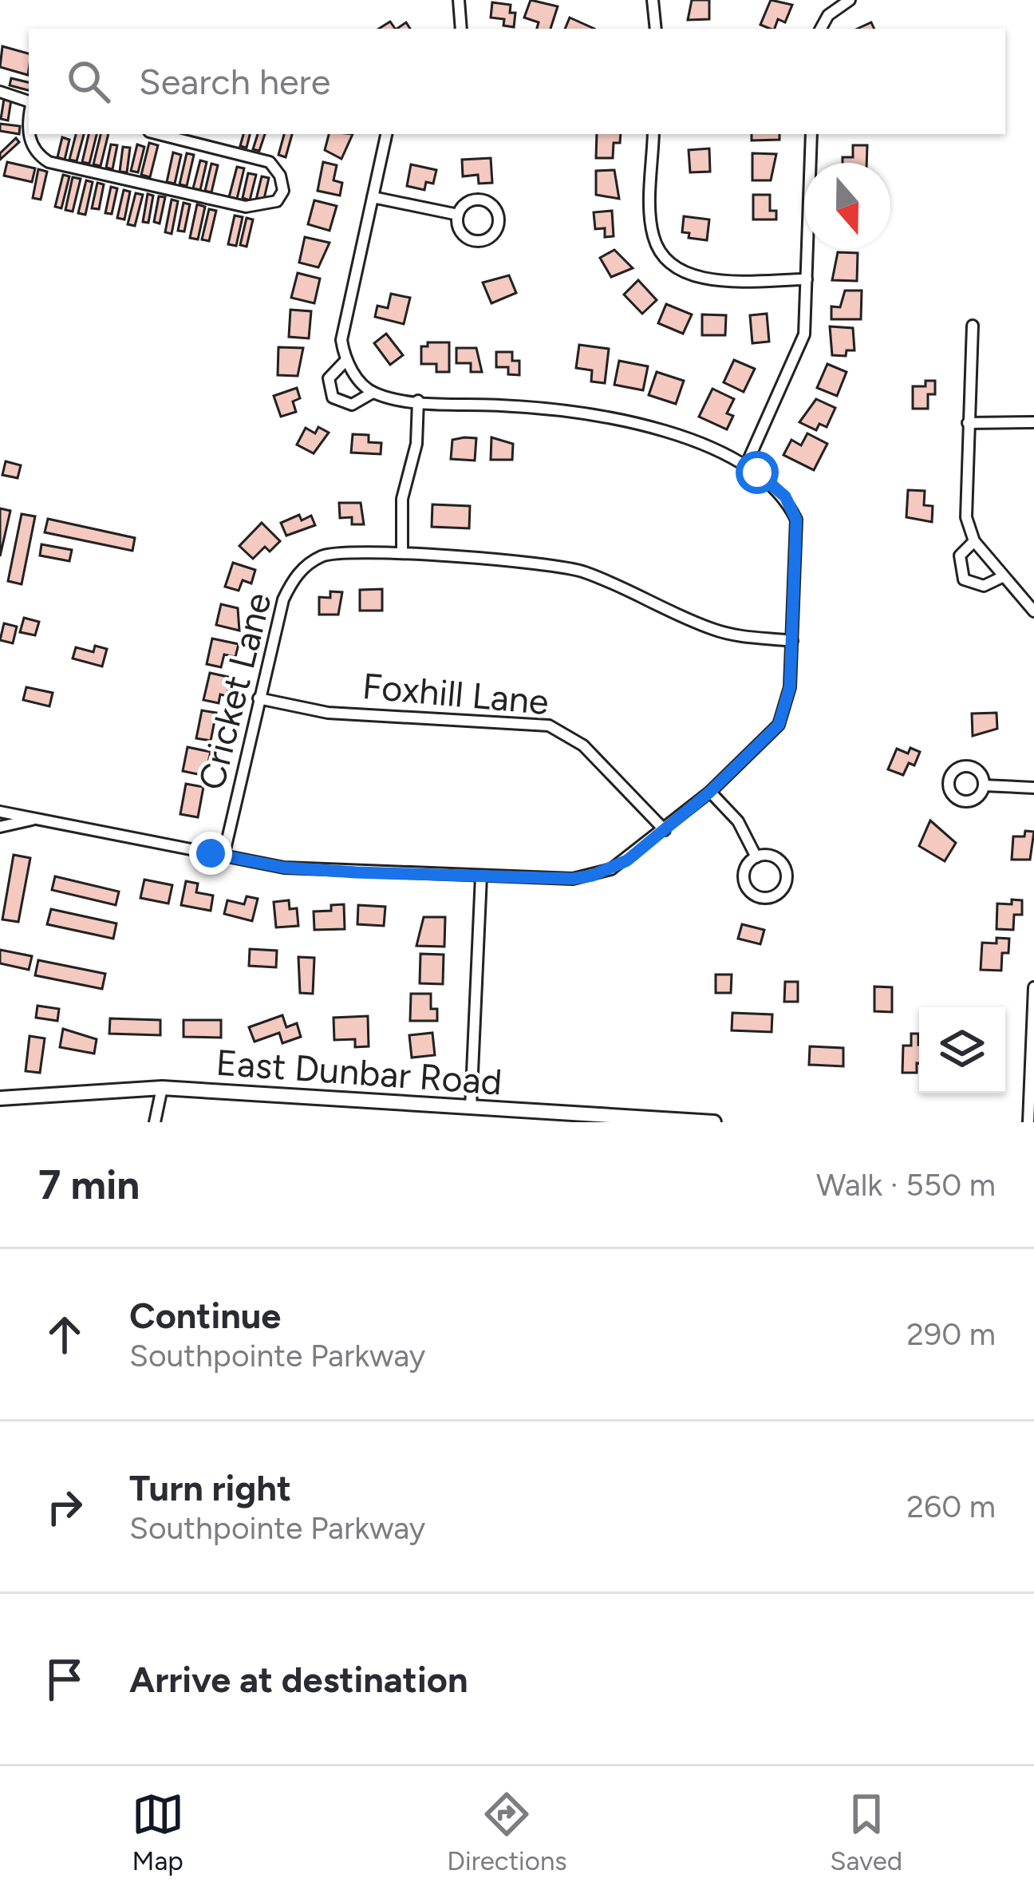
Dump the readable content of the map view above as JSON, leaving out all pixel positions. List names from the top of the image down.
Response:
{
  "streets": {
    "street": ["Cricket Lane", "Foxhill Lane", "East Dunbar Road"]
  },
  "crossings": [
    ["Cricket Lane", "Foxhill Lane"]
  ],
  "north": "bottom",
  "page": {
    "search": "Search here",
    "heading": ["7 min", "Walk · 550 m"],
    "list": [
      ["Continue", "Southpointe Parkway", "290 m"],
      ["Turn right", "Southpointe Parkway", "260 m"],
      "Arrive at destination"
    ],
    "nav": ["Map", "Directions", "Saved"]
  }
}
